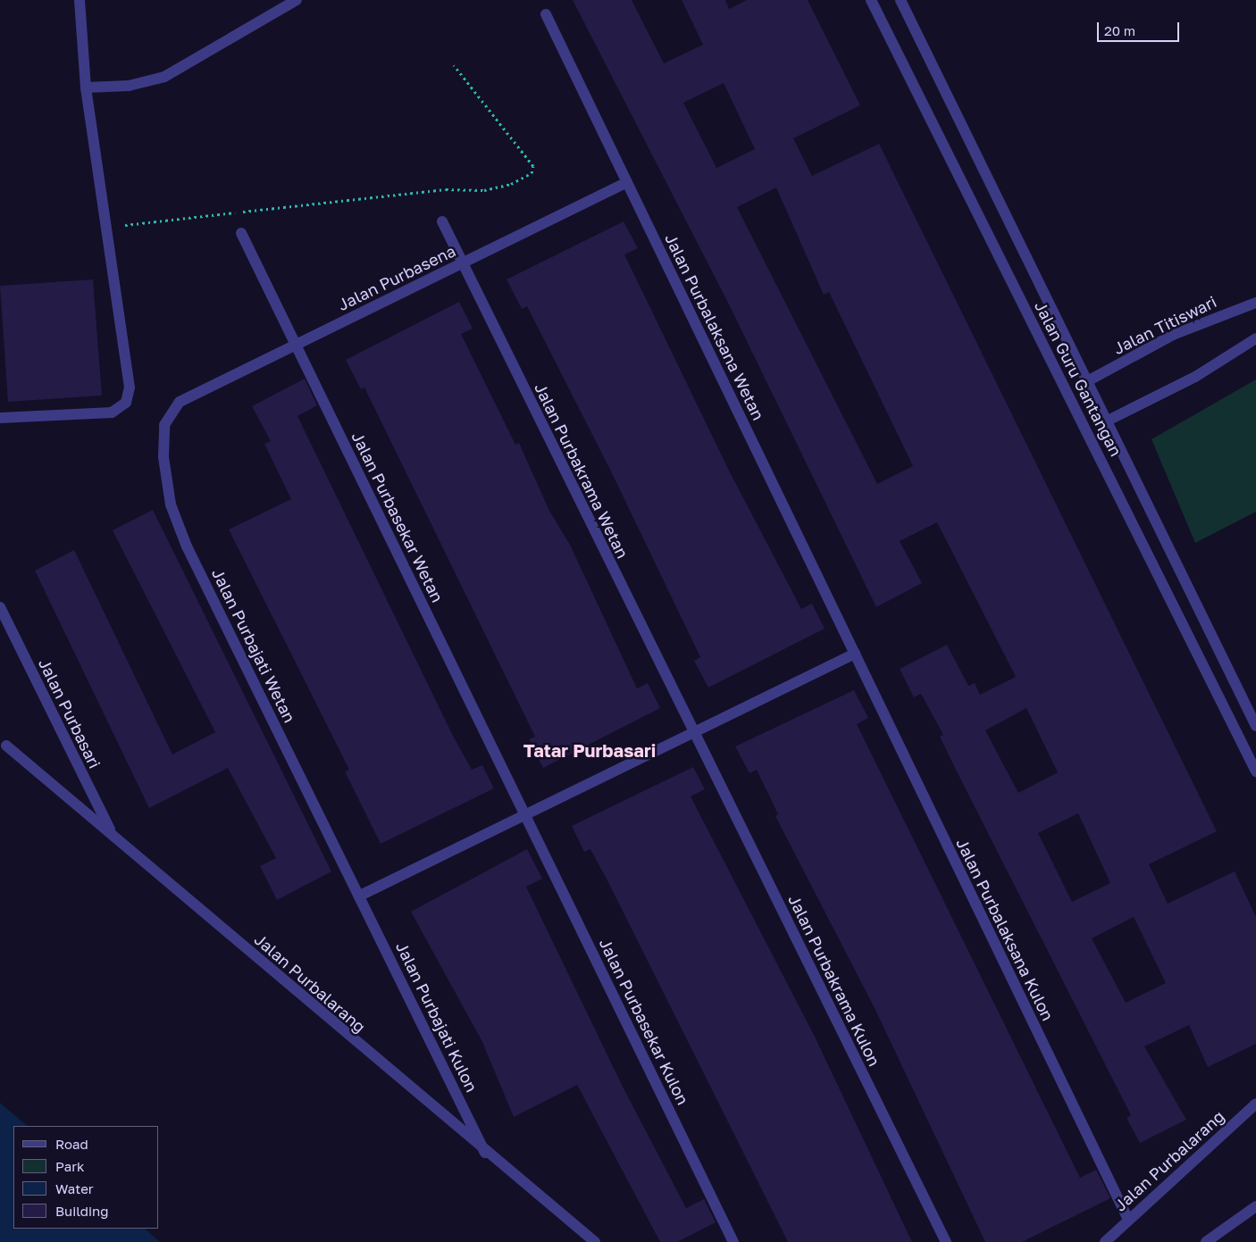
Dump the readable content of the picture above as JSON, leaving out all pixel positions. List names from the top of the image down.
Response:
{
  "streets": {
    "street": [
      "Jalan Purbasena",
      "Jalan Titiswari",
      "Jalan Purbalaksana Wetan",
      "Jalan Guru Gantangan",
      "Jalan Purbakrama Wetan",
      "Jalan Purbasekar Wetan",
      "Jalan Purbajati Wetan",
      "Jalan Purbasari",
      "Jalan Purbalaksana Kulon",
      "Jalan Purbakrama Kulon",
      "Jalan Purbalarang",
      "Jalan Purbajati Kulon",
      "Jalan Purbasekar Kulon"
    ]
  },
  "crossings": [
    ["Jalan Purbasena", "Jalan Purbalaksana Wetan"],
    ["Jalan Purbasena", "Jalan Purbakrama Wetan"],
    ["Jalan Purbasena", "Jalan Purbasekar Wetan"],
    ["Jalan Purbasena", "Jalan Purbajati Wetan"],
    ["Jalan Titiswari", "Jalan Guru Gantangan"],
    ["Jalan Purbalaksana Wetan", "Jalan Purbalaksana Kulon"],
    ["Jalan Purbakrama Wetan", "Jalan Purbakrama Kulon"],
    ["Jalan Purbasekar Wetan", "Jalan Purbasekar Kulon"],
    ["Jalan Purbajati Wetan", "Jalan Purbajati Kulon"],
    ["Jalan Purbasari", "Jalan Purbalarang"],
    ["Jalan Purbalaksana Kulon", "Jalan Purbalarang"],
    ["Jalan Purbalarang", "Jalan Purbajati Kulon"]
  ],
  "districts": ["Tatar Purbasari"],
  "legend": [
    "Road",
    "Park",
    "Water",
    "Building"
  ],
  "scale_bar": "20 m"
}
